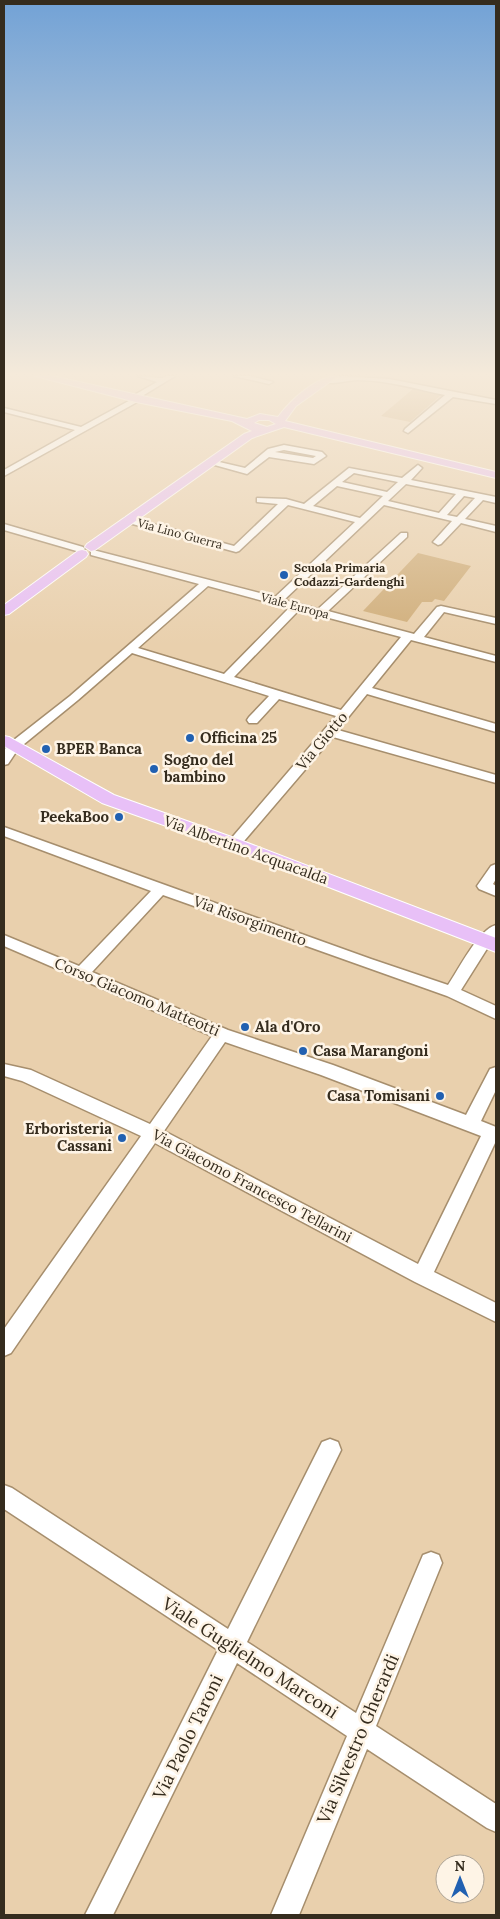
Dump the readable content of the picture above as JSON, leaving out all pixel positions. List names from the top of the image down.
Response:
{
  "streets": {
    "main road": ["Via Albertino Acquacalda"],
    "street": [
      "Via Lino Guerra",
      "Viale Europa",
      "Via Giotto",
      "Via Risorgimento",
      "Corso Giacomo Matteotti",
      "Via Giacomo Francesco Tellarini",
      "Viale Guglielmo Marconi",
      "Via Paolo Taroni",
      "Via Silvestro Gherardi"
    ]
  },
  "crossings": [
    ["Viale Europa", "Via Giotto"],
    ["Via Giotto", "Via Albertino Acquacalda"],
    ["Viale Guglielmo Marconi", "Via Paolo Taroni"],
    ["Viale Guglielmo Marconi", "Via Silvestro Gherardi"]
  ],
  "places": [
    "Scuola Primaria Codazzi-Gardenghi",
    "Officina 25",
    "BPER Banca",
    "Sogno del bambino",
    "PeekaBoo",
    "Ala d'Oro",
    "Casa Marangoni",
    "Casa Tomisani",
    "Erboristeria Cassani"
  ],
  "north": "top"
}
